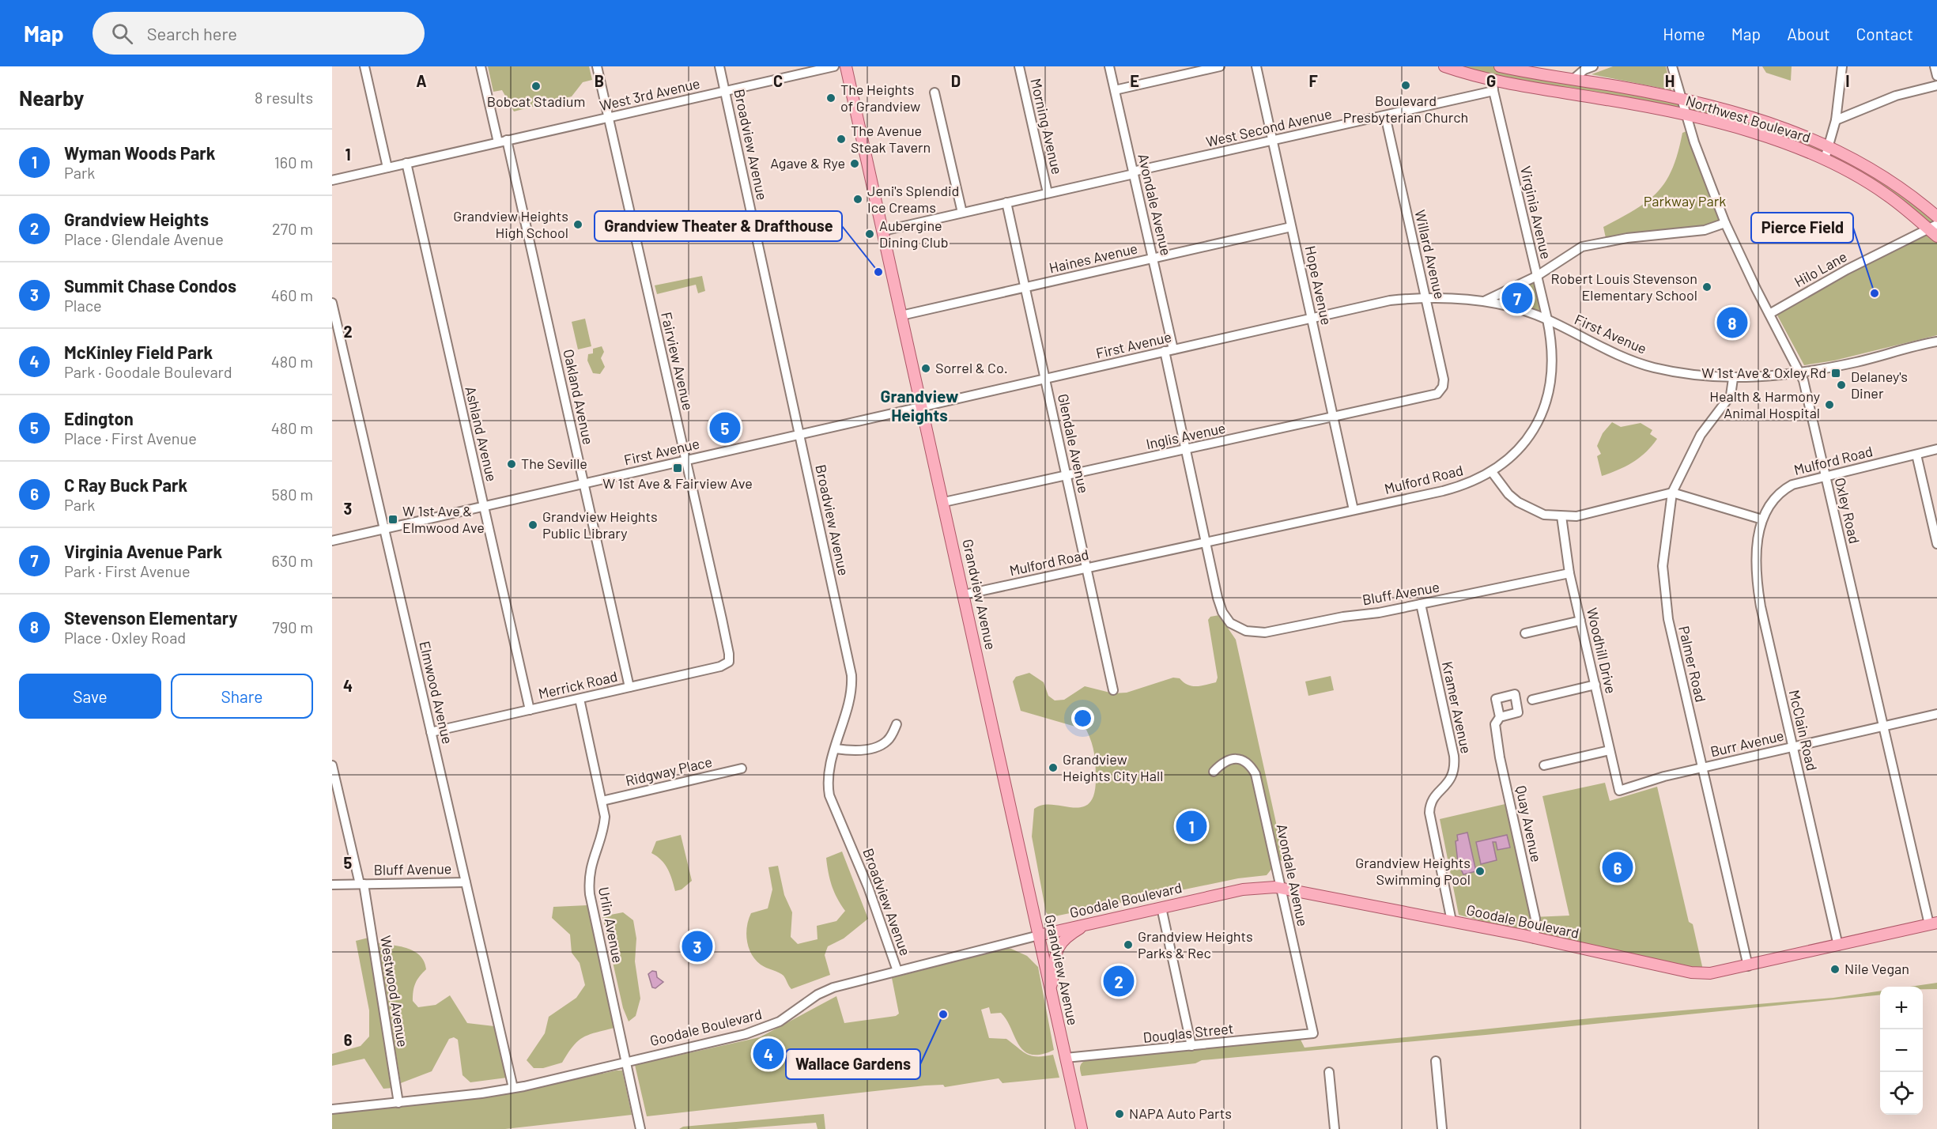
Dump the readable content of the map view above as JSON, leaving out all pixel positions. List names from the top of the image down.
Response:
{
  "streets": {
    "main road": ["Northwest Boulevard", "Grandview Avenue", "Goodale Boulevard"],
    "street": [
      "West 3rd Avenue",
      "Morning Avenue",
      "West Second Avenue",
      "Broadview Avenue",
      "Avondale Avenue",
      "Virginia Avenue",
      "Willard Avenue",
      "Haines Avenue",
      "Hilo Lane",
      "Hope Avenue",
      "First Avenue",
      "Fairview Avenue",
      "Oakland Avenue",
      "Ashland Avenue",
      "Inglis Avenue",
      "Glendale Avenue",
      "Mulford Road",
      "Oxley Road",
      "Bluff Avenue",
      "Woodhill Drive",
      "Palmer Road",
      "Merrick Road",
      "Elmwood Avenue",
      "Kramer Avenue",
      "McClain Road",
      "Burr Avenue",
      "Ridgway Place",
      "Quay Avenue",
      "Urlin Avenue",
      "Westwood Avenue",
      "Douglas Street"
    ]
  },
  "crossings": [
    ["West 3rd Avenue", "Broadview Avenue"],
    ["West 3rd Avenue", "Fairview Avenue"],
    ["West 3rd Avenue", "Oakland Avenue"],
    ["West 3rd Avenue", "Ashland Avenue"],
    ["Northwest Boulevard", "West Second Avenue"],
    ["Northwest Boulevard", "Virginia Avenue"],
    ["Northwest Boulevard", "Hilo Lane"],
    ["Northwest Boulevard", "Oxley Road"],
    ["Morning Avenue", "West Second Avenue"],
    ["West Second Avenue", "Avondale Avenue"],
    ["West Second Avenue", "Virginia Avenue"],
    ["West Second Avenue", "Willard Avenue"],
    ["West Second Avenue", "Hope Avenue"],
    ["West Second Avenue", "Glendale Avenue"],
    ["West Second Avenue", "Grandview Avenue"],
    ["Broadview Avenue", "First Avenue"],
    ["Broadview Avenue", "Goodale Boulevard"],
    ["Avondale Avenue", "Haines Avenue"],
    ["Avondale Avenue", "First Avenue"],
    ["Avondale Avenue", "Inglis Avenue"],
    ["Avondale Avenue", "Mulford Road"],
    ["Avondale Avenue", "Bluff Avenue"],
    ["Avondale Avenue", "Goodale Boulevard"],
    ["Avondale Avenue", "Douglas Street"],
    ["Virginia Avenue", "First Avenue"],
    ["Virginia Avenue", "Mulford Road"],
    ["Willard Avenue", "First Avenue"],
    ["Willard Avenue", "Inglis Avenue"],
    ["Haines Avenue", "Hope Avenue"],
    ["Haines Avenue", "Glendale Avenue"],
    ["Haines Avenue", "Grandview Avenue"],
    ["Hilo Lane", "Oxley Road"],
    ["Hope Avenue", "First Avenue"],
    ["Hope Avenue", "Inglis Avenue"],
    ["Hope Avenue", "Mulford Road"],
    ["First Avenue", "Fairview Avenue"],
    ["First Avenue", "Oakland Avenue"],
    ["First Avenue", "Ashland Avenue"],
    ["First Avenue", "Glendale Avenue"],
    ["First Avenue", "Oxley Road"],
    ["First Avenue", "Grandview Avenue"],
    ["First Avenue", "Palmer Road"],
    ["First Avenue", "Elmwood Avenue"],
    ["Fairview Avenue", "Merrick Road"],
    ["Oakland Avenue", "Merrick Road"],
    ["Ashland Avenue", "Merrick Road"],
    ["Inglis Avenue", "Glendale Avenue"],
    ["Inglis Avenue", "Grandview Avenue"],
    ["Glendale Avenue", "Mulford Road"],
    ["Mulford Road", "Oxley Road"],
    ["Mulford Road", "Grandview Avenue"],
    ["Mulford Road", "McClain Road"],
    ["Oxley Road", "Burr Avenue"],
    ["Oxley Road", "Goodale Boulevard"],
    ["Bluff Avenue", "Woodhill Drive"],
    ["Bluff Avenue", "Elmwood Avenue"],
    ["Bluff Avenue", "Kramer Avenue"],
    ["Bluff Avenue", "Westwood Avenue"],
    ["Grandview Avenue", "Goodale Boulevard"],
    ["Grandview Avenue", "Douglas Street"],
    ["Woodhill Drive", "Burr Avenue"],
    ["Palmer Road", "Burr Avenue"],
    ["Palmer Road", "Goodale Boulevard"],
    ["Merrick Road", "Elmwood Avenue"],
    ["Merrick Road", "Urlin Avenue"],
    ["Elmwood Avenue", "Goodale Boulevard"],
    ["Kramer Avenue", "Goodale Boulevard"],
    ["McClain Road", "Burr Avenue"],
    ["McClain Road", "Goodale Boulevard"],
    ["Ridgway Place", "Urlin Avenue"],
    ["Quay Avenue", "Goodale Boulevard"],
    ["Goodale Boulevard", "Urlin Avenue"],
    ["Goodale Boulevard", "Westwood Avenue"]
  ],
  "districts": ["Grandview Heights"],
  "parks": ["Parkway Park"],
  "places": {
    "other": [
      "Boulevard Presbyterian Church",
      "Bobcat Stadium",
      "The Heights of Grandview",
      "The Avenue Steak Tavern",
      "Agave & Rye",
      "Jeni's Splendid Ice Creams",
      "Grandview Heights High School",
      "Aubergine Dining Club",
      "Grandview Theater & Drafthouse",
      "Robert Louis Stevenson Elementary School",
      "Pierce Field",
      "Sorrel & Co.",
      "Delaney's Diner",
      "Health & Harmony Animal Hospital",
      "The Seville",
      "Grandview Heights Public Library",
      "Grandview Heights City Hall",
      "Grandview Heights Swimming Pool",
      "Grandview Heights Parks & Rec",
      "Nile Vegan",
      "Wallace Gardens",
      "NAPA Auto Parts"
    ],
    "transit": ["W 1st Ave & Oxley Rd", "W 1st Ave & Fairview Ave", "W 1st Ave & Elmwood Ave"]
  },
  "page": {
    "header": "Map",
    "search": "Search here",
    "nav": [
      "Home",
      "Map",
      "About",
      "Contact"
    ],
    "heading": ["Nearby", "8 results"],
    "list": [
      {
        "mark": "1",
        "name": "Wyman Woods Park",
        "note": "Park",
        "value": "160 m"
      },
      {
        "mark": "2",
        "name": "Grandview Heights",
        "note": "Place · Glendale Avenue",
        "value": "270 m"
      },
      {
        "mark": "3",
        "name": "Summit Chase Condos",
        "note": "Place",
        "value": "460 m"
      },
      {
        "mark": "4",
        "name": "McKinley Field Park",
        "note": "Park · Goodale Boulevard",
        "value": "480 m"
      },
      {
        "mark": "5",
        "name": "Edington",
        "note": "Place · First Avenue",
        "value": "480 m"
      },
      {
        "mark": "6",
        "name": "C Ray Buck Park",
        "note": "Park",
        "value": "580 m"
      },
      {
        "mark": "7",
        "name": "Virginia Avenue Park",
        "note": "Park · First Avenue",
        "value": "630 m"
      },
      {
        "mark": "8",
        "name": "Stevenson Elementary",
        "note": "Place · Oxley Road",
        "value": "790 m"
      }
    ],
    "pins": [
      "7",
      "8",
      "5",
      "1",
      "6",
      "3",
      "2",
      "4"
    ],
    "buttons": ["Save", "Share"],
    "map_buttons": ["+", "−"]
  },
  "grid": {
    "columns": [
      "A",
      "B",
      "C",
      "D",
      "E",
      "F",
      "G",
      "H",
      "I"
    ],
    "rows": [
      "1",
      "2",
      "3",
      "4",
      "5",
      "6"
    ]
  }
}
